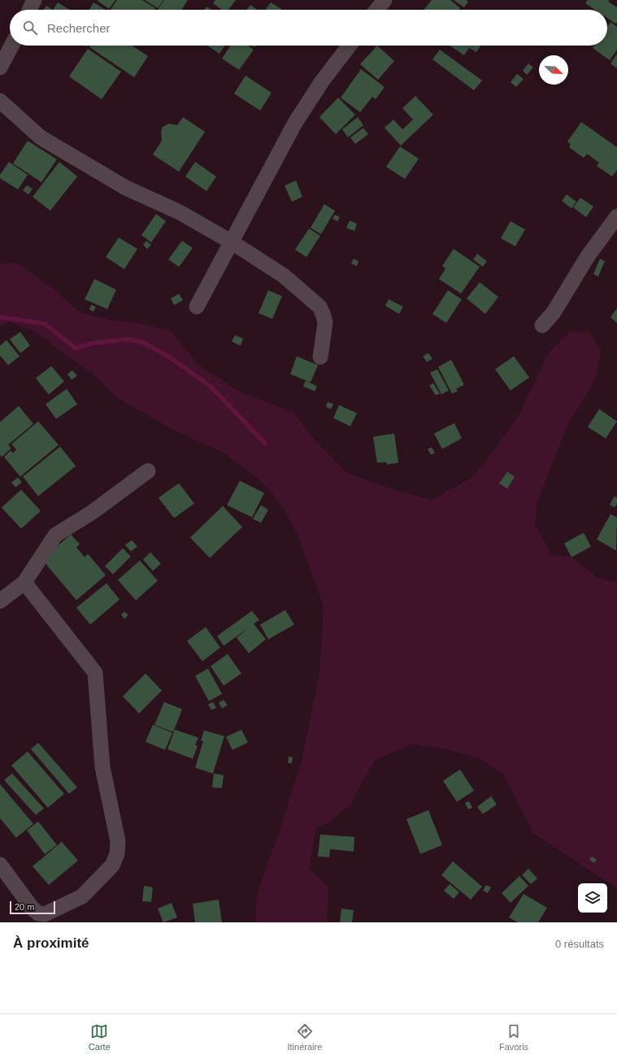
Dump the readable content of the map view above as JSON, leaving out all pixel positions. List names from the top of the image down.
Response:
{
  "scale_bar": "20 m",
  "north": "bottom right",
  "page": {
    "search": "Rechercher",
    "scale": "20 m",
    "heading": ["À proximité", "0 résultats"],
    "nav": ["Carte", "Itinéraire", "Favoris"]
  }
}
